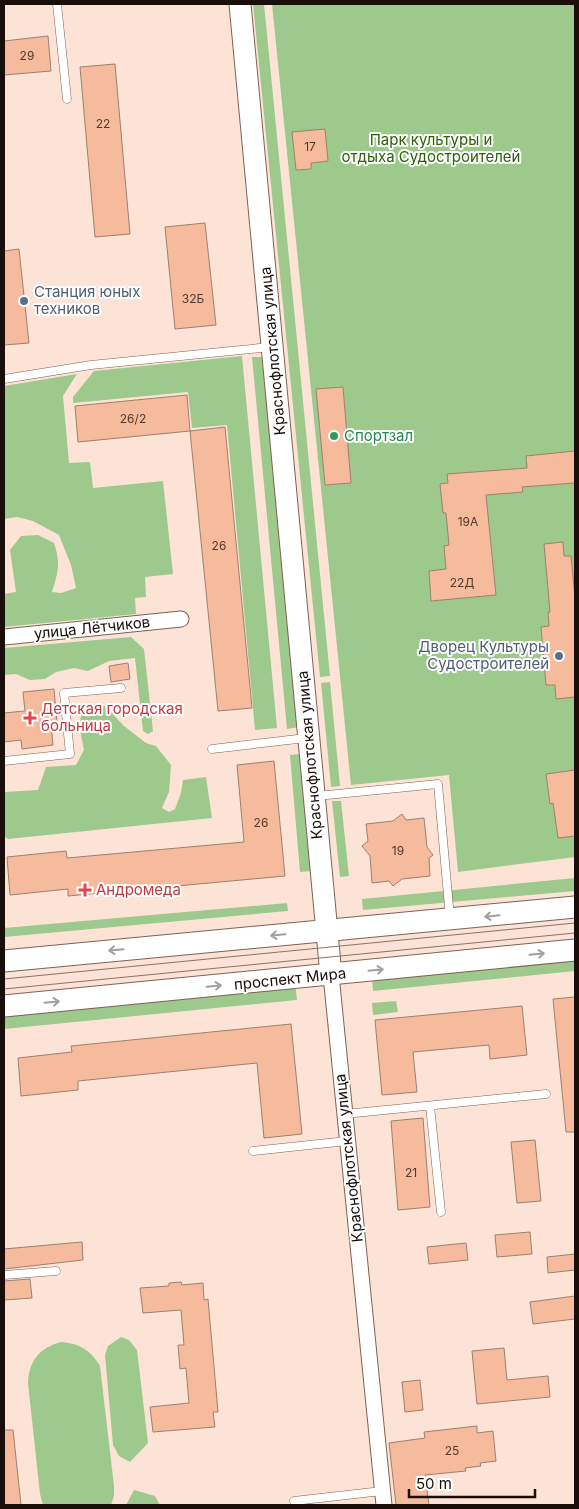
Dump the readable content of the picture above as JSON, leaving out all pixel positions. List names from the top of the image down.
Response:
{
  "streets": {
    "main road": ["Краснофлотская улица", "проспект Мира"],
    "street": ["улица Лётчиков"]
  },
  "crossings": [
    ["Краснофлотская улица", "проспект Мира"]
  ],
  "parks": ["Парк культуры и отдыха Судостроителей"],
  "places": {
    "other": ["Станция юных техников", "Спортзал", "Дворец Культуры Судостроителей"],
    "health": ["Детская городская больница", "Андромеда"]
  },
  "house_numbers": [
    "29",
    "22",
    "17",
    "32Б",
    "26/2",
    "19А",
    "26",
    "22Д",
    "26",
    "19",
    "21",
    "25"
  ],
  "scale_bar": "50 m"
}
